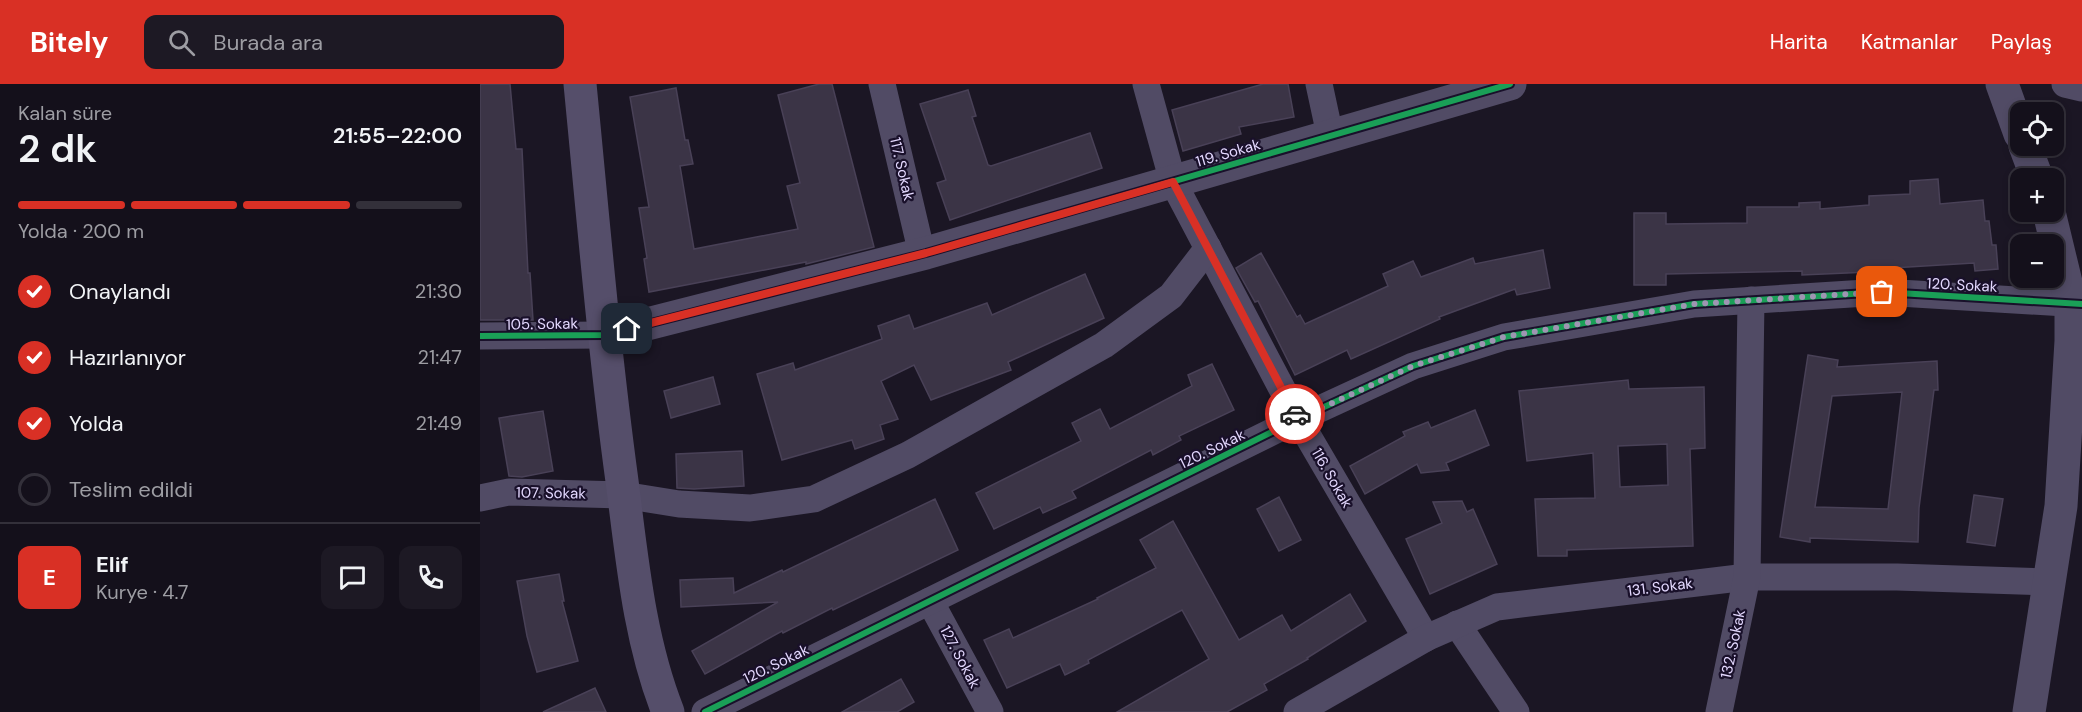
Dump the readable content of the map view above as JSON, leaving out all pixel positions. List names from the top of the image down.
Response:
{
  "streets": {
    "street": [
      "119. Sokak",
      "117. Sokak",
      "120. Sokak",
      "105. Sokak",
      "116. Sokak",
      "107. Sokak",
      "131. Sokak",
      "132. Sokak",
      "127. Sokak"
    ]
  },
  "crossings": [
    ["119. Sokak", "117. Sokak"],
    ["119. Sokak", "105. Sokak"],
    ["119. Sokak", "116. Sokak"],
    ["120. Sokak", "116. Sokak"],
    ["120. Sokak", "132. Sokak"],
    ["120. Sokak", "127. Sokak"],
    ["116. Sokak", "107. Sokak"],
    ["116. Sokak", "131. Sokak"],
    ["131. Sokak", "132. Sokak"]
  ],
  "page": {
    "header": "Bitely",
    "search": "Burada ara",
    "nav": ["Harita", "Katmanlar", "Paylaş"],
    "heading": ["2 dk", "Kalan süre", "21:55–22:00"],
    "panel": ["Elif", "Kurye · 4.7"],
    "map_buttons": ["+", "−"],
    "bar": "Yolda · 200 m",
    "list": [
      ["Onaylandı", "21:30"],
      ["Hazırlanıyor", "21:47"],
      ["Yolda", "21:49"],
      "Teslim edildi"
    ],
    "round": "E"
  }
}
